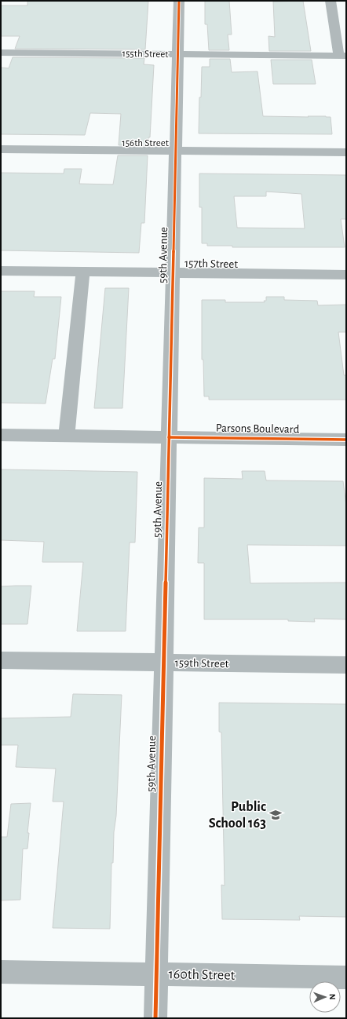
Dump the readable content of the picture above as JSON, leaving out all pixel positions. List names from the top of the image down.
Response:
{
  "streets": {
    "street": [
      "155th Street",
      "156th Street",
      "59th Avenue",
      "157th Street",
      "Parsons Boulevard",
      "159th Street",
      "160th Street"
    ]
  },
  "crossings": [
    ["155th Street", "59th Avenue"],
    ["156th Street", "59th Avenue"],
    ["59th Avenue", "157th Street"],
    ["59th Avenue", "Parsons Boulevard"],
    ["59th Avenue", "159th Street"],
    ["59th Avenue", "160th Street"]
  ],
  "places": {
    "school or university": ["Public School 163"]
  },
  "north": "right"
}
